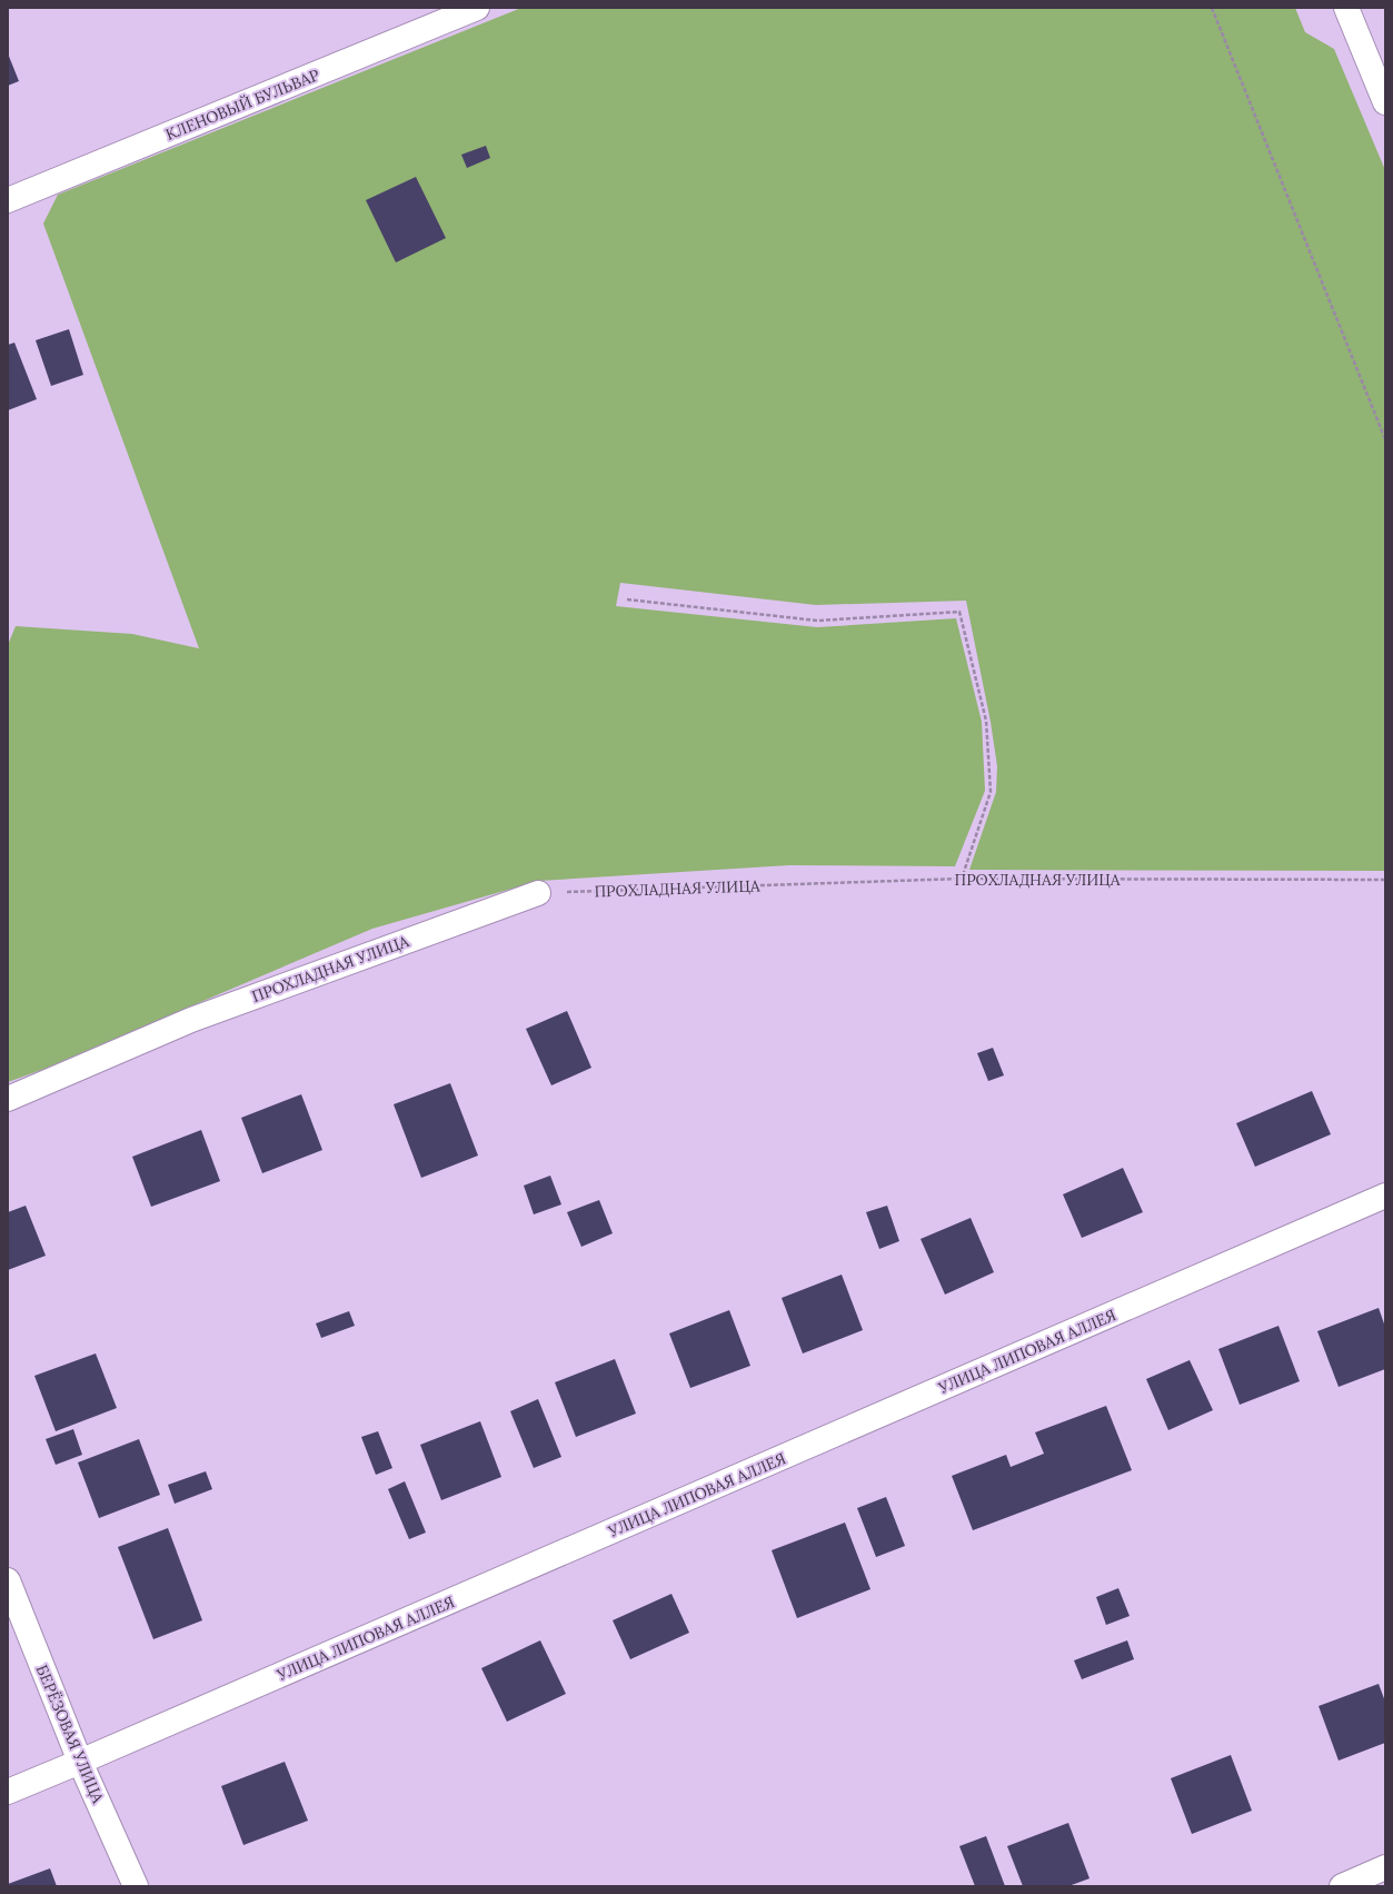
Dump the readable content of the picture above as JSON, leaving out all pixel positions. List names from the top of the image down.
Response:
{
  "streets": {
    "street": [
      "КЛЕНОВЫЙ БУЛЬВАР",
      "ПРОХЛАДНАЯ УЛИЦА",
      "УЛИЦА ЛИПОВАЯ АЛЛЕЯ",
      "БЕРЁЗОВАЯ УЛИЦА"
    ]
  },
  "crossings": [
    ["УЛИЦА ЛИПОВАЯ АЛЛЕЯ", "БЕРЁЗОВАЯ УЛИЦА"]
  ]
}
